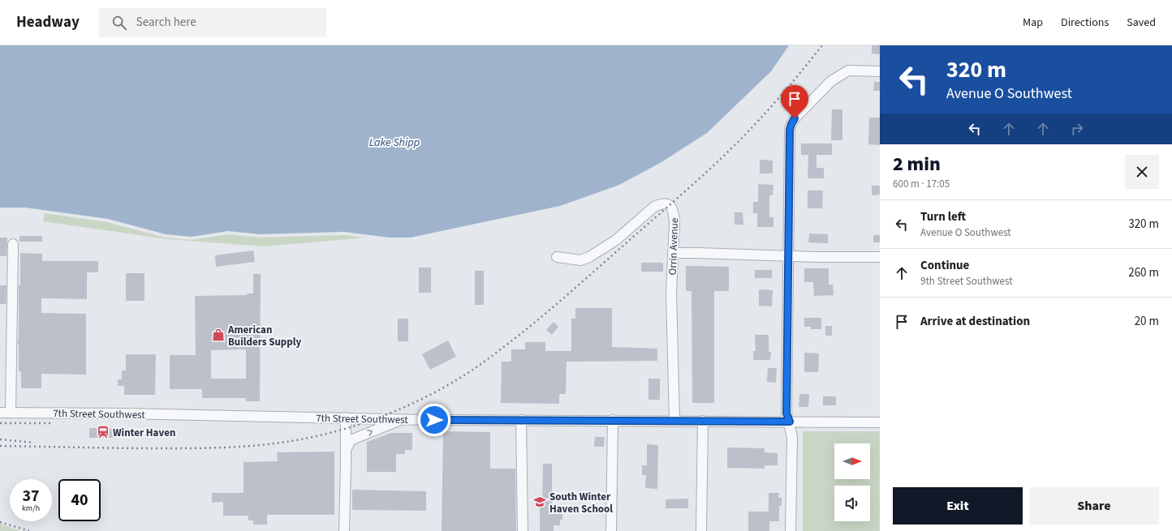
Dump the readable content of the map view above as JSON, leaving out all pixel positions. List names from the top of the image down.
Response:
{
  "streets": {
    "street": ["Orrin Avenue", "7th Street Southwest"]
  },
  "crossings": [
    ["Orrin Avenue", "7th Street Southwest"]
  ],
  "water": ["Lake Shipp"],
  "places": {
    "shop": ["American Builders Supply"],
    "station": ["Winter Haven"],
    "school or university": ["South Winter Haven School"]
  },
  "north": "right",
  "page": {
    "header": "Headway",
    "search": "Search here",
    "nav": ["Map", "Directions", "Saved"],
    "turn": ["320 m", "Avenue O Southwest"],
    "heading": ["2 min", "600 m · 17:05"],
    "list": [
      {
        "name": "Turn left",
        "note": "Avenue O Southwest",
        "value": "320 m"
      },
      {
        "name": "Continue",
        "note": "9th Street Southwest",
        "value": "260 m"
      },
      {
        "name": "Arrive at destination",
        "value": "20 m"
      }
    ],
    "speed": "37 km/h",
    "limit": "40",
    "buttons": ["Exit", "Share"]
  }
}
